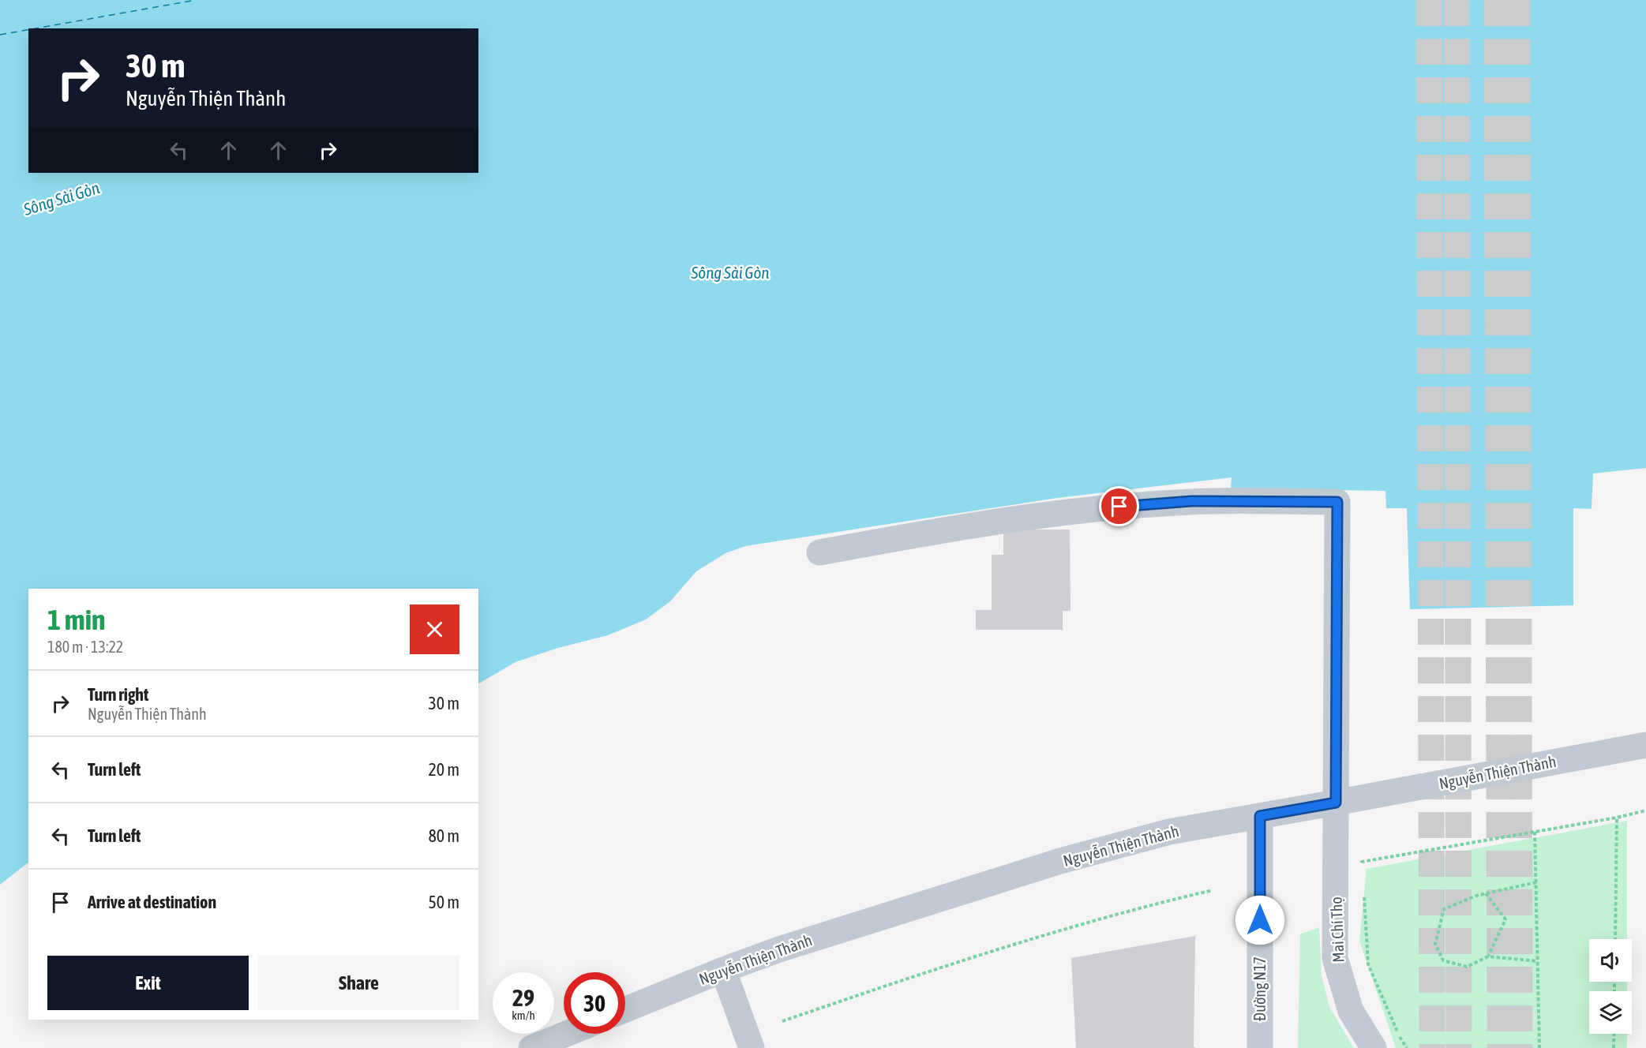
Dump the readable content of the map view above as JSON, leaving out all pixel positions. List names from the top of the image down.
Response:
{
  "streets": {
    "street": ["Nguyễn Thiện Thành", "Mai Chí Thọ", "Đường N17"]
  },
  "crossings": [
    ["Nguyễn Thiện Thành", "Mai Chí Thọ"],
    ["Nguyễn Thiện Thành", "Đường N17"]
  ],
  "water": ["Sông Sài Gòn"],
  "page": {
    "turn": ["30 m", "Nguyễn Thiện Thành"],
    "heading": ["1 min", "180 m · 13:22"],
    "list": [
      {
        "name": "Turn right",
        "note": "Nguyễn Thiện Thành",
        "value": "30 m"
      },
      {
        "name": "Turn left",
        "value": "20 m"
      },
      {
        "name": "Turn left",
        "value": "80 m"
      },
      {
        "name": "Arrive at destination",
        "value": "50 m"
      }
    ],
    "buttons": ["Exit", "Share"],
    "speed": "29 km/h",
    "limit": "30"
  }
}
